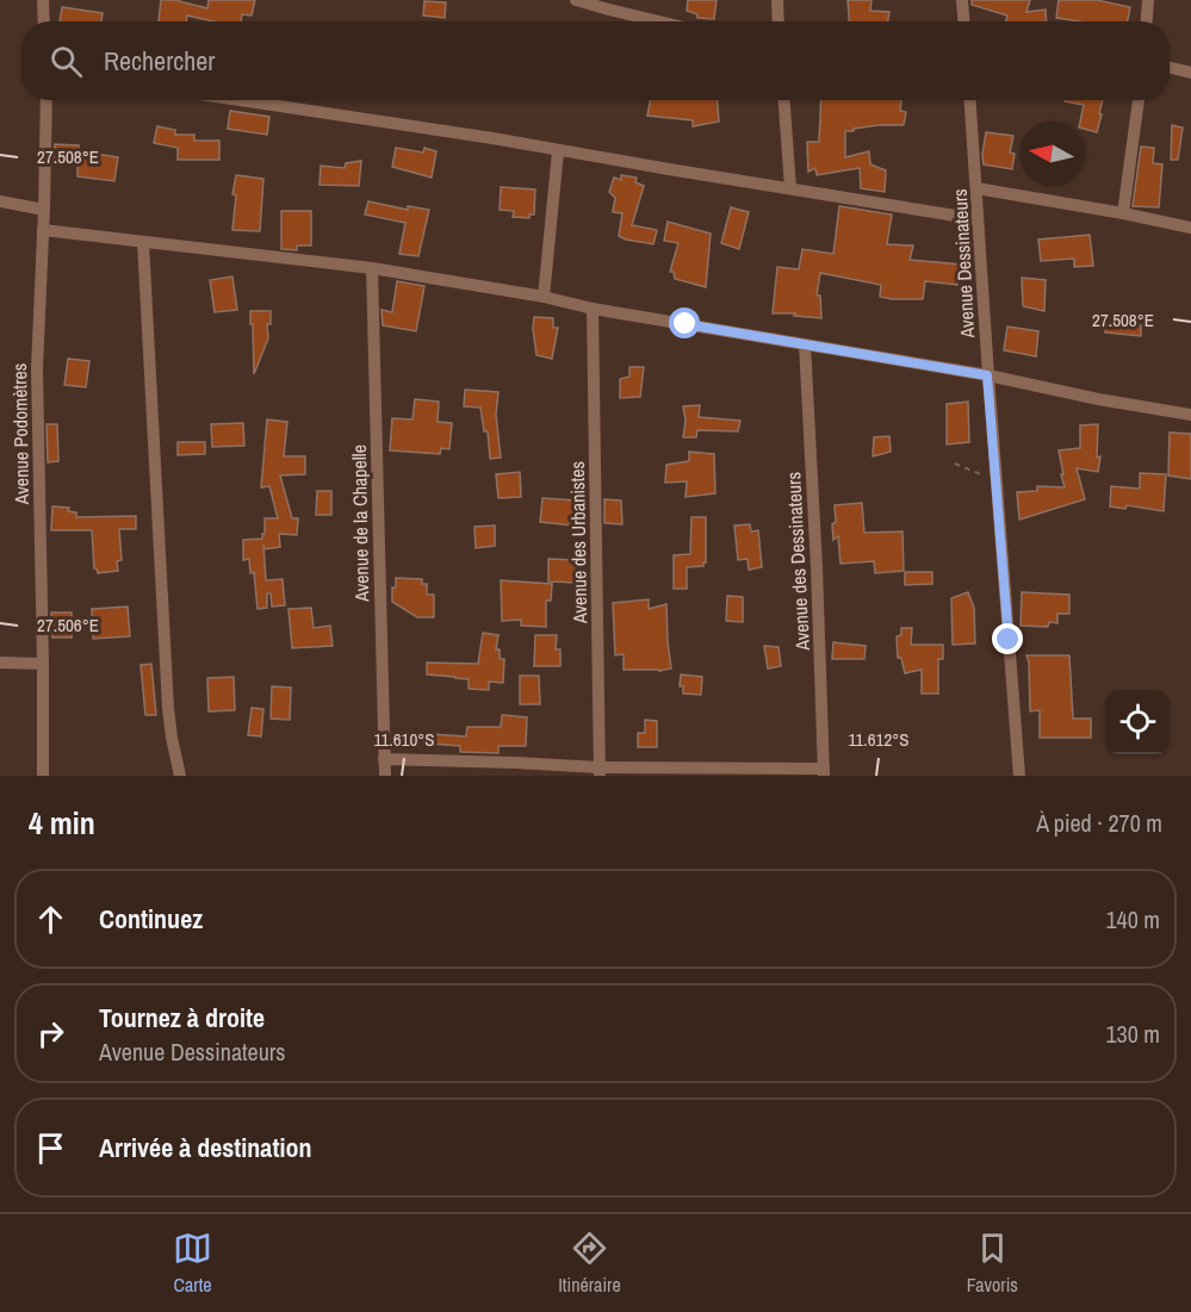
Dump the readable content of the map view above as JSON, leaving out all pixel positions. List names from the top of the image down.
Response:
{
  "streets": {
    "street": [
      "Avenue Dessinateurs",
      "Avenue Podomètres",
      "Avenue de la Chapelle",
      "Avenue des Urbanistes",
      "Avenue des Dessinateurs"
    ]
  },
  "north": "left",
  "page": {
    "search": "Rechercher",
    "heading": ["4 min", "À pied · 270 m"],
    "list": [
      ["Continuez", "140 m"],
      ["Tournez à droite", "Avenue Dessinateurs", "130 m"],
      "Arrivée à destination"
    ],
    "nav": ["Carte", "Itinéraire", "Favoris"]
  },
  "coordinates": [
    "27.508°E",
    "27.506°E",
    "11.610°S",
    "11.612°S"
  ]
}
